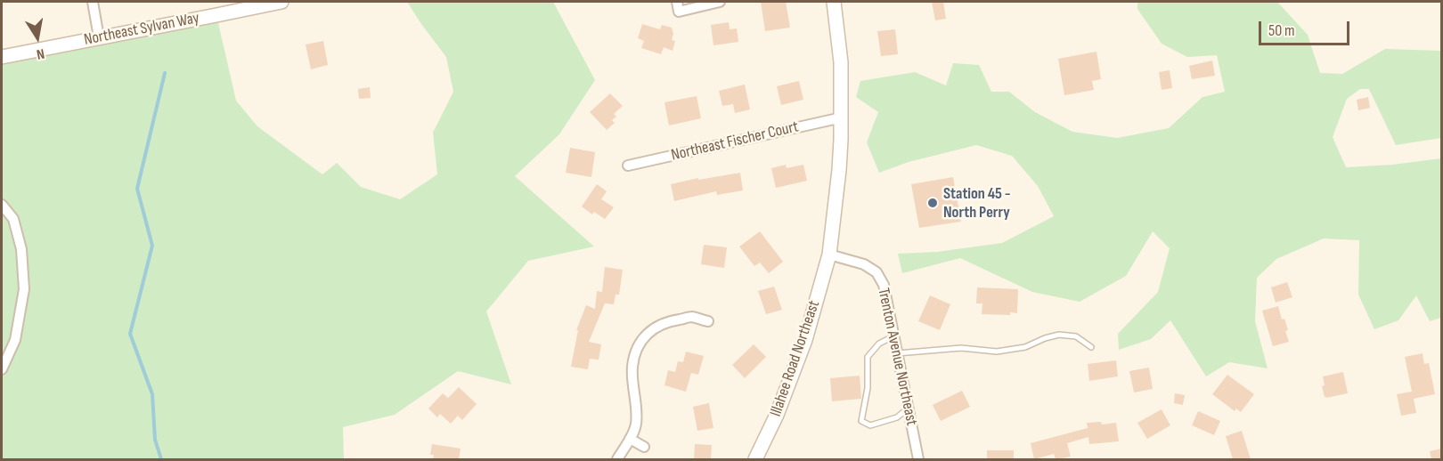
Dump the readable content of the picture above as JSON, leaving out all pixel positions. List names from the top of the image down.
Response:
{
  "streets": {
    "main road": ["Northeast Sylvan Way", "Illahee Road Northeast"],
    "street": ["Northeast Fischer Court", "Trenton Avenue Northeast"]
  },
  "crossings": [
    ["Trenton Avenue Northeast", "Illahee Road Northeast"]
  ],
  "places": ["Station 45 - North Perry"],
  "scale_bar": "50 m",
  "north": "bottom"
}
